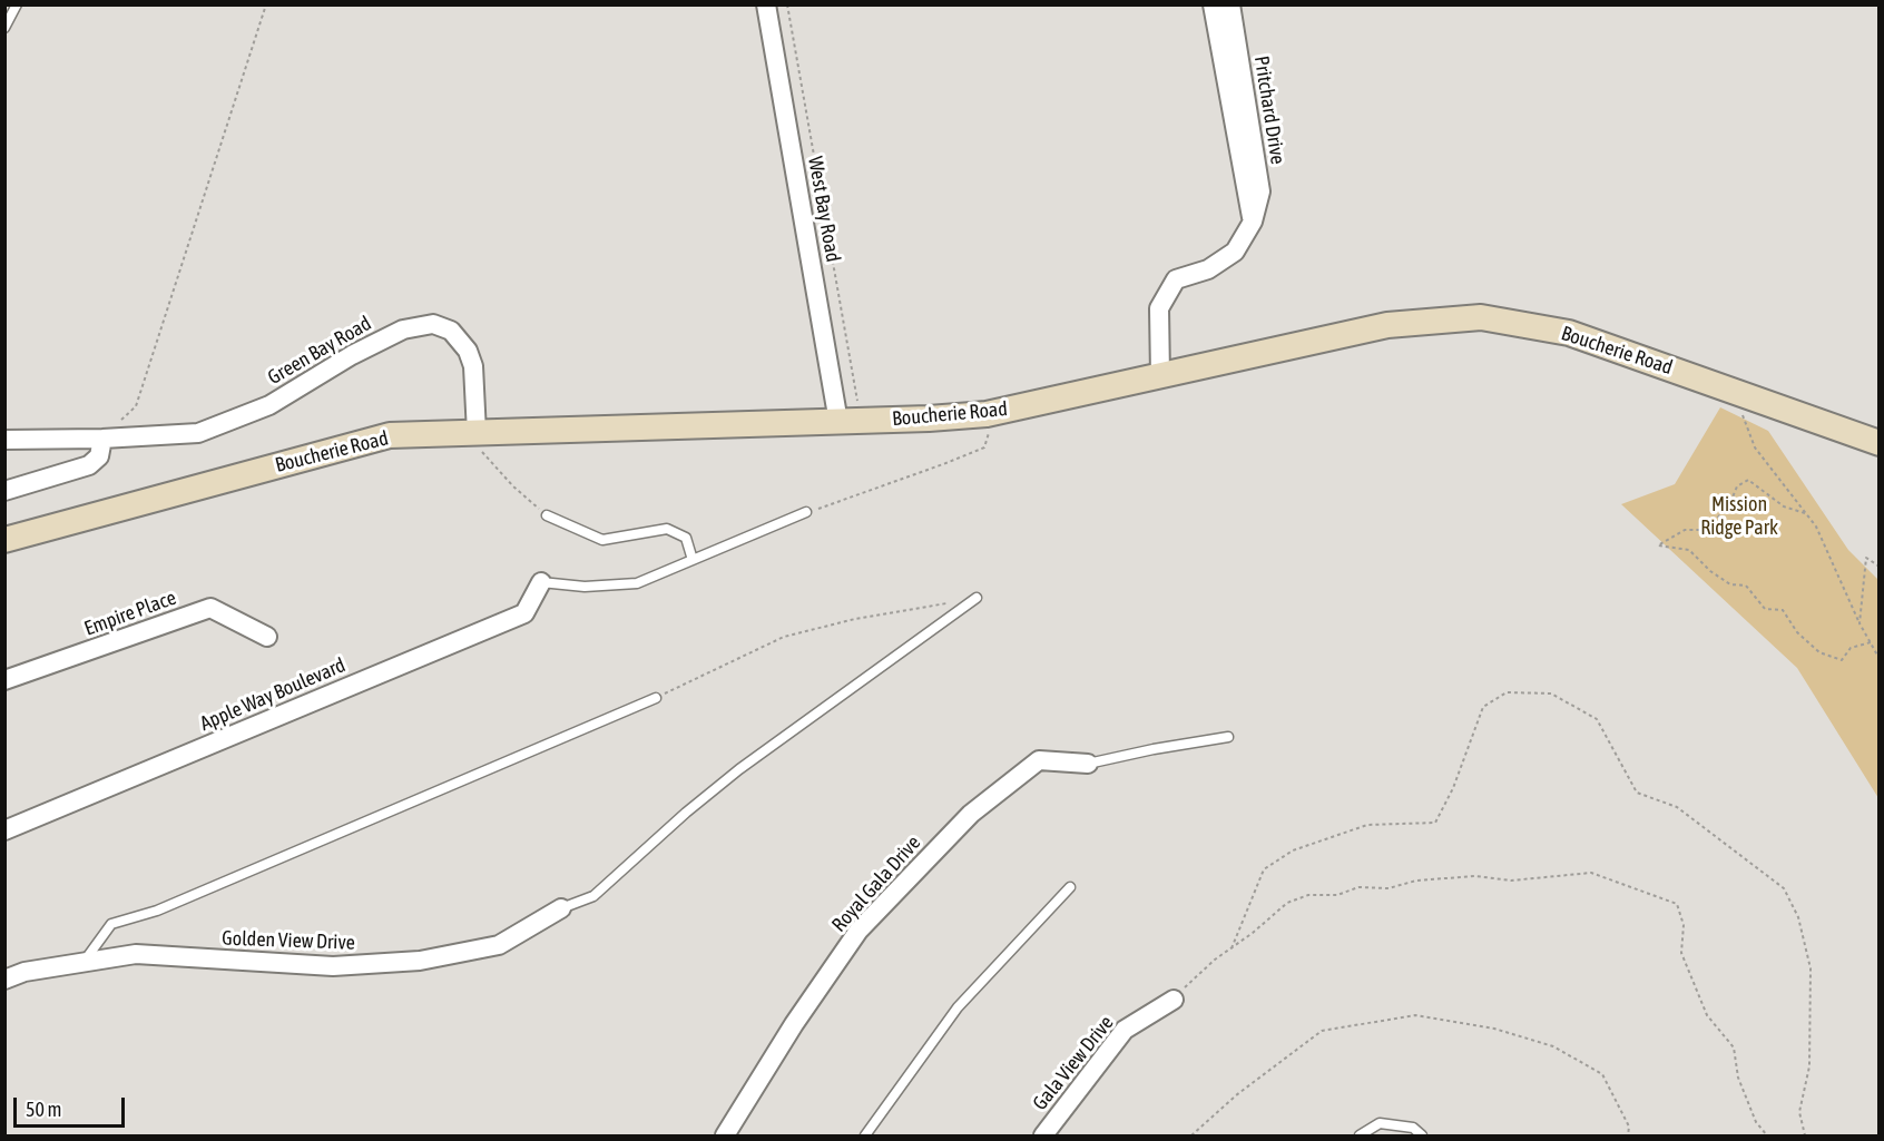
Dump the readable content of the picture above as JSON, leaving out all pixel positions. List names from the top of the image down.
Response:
{
  "streets": {
    "main road": ["Boucherie Road"],
    "street": [
      "Pritchard Drive",
      "West Bay Road",
      "Green Bay Road",
      "Empire Place",
      "Apple Way Boulevard",
      "Royal Gala Drive",
      "Golden View Drive",
      "Gala View Drive"
    ]
  },
  "crossings": [
    ["Pritchard Drive", "Boucherie Road"],
    ["West Bay Road", "Boucherie Road"],
    ["Green Bay Road", "Boucherie Road"]
  ],
  "parks": ["Mission Ridge Park"],
  "scale_bar": "50 m"
}
